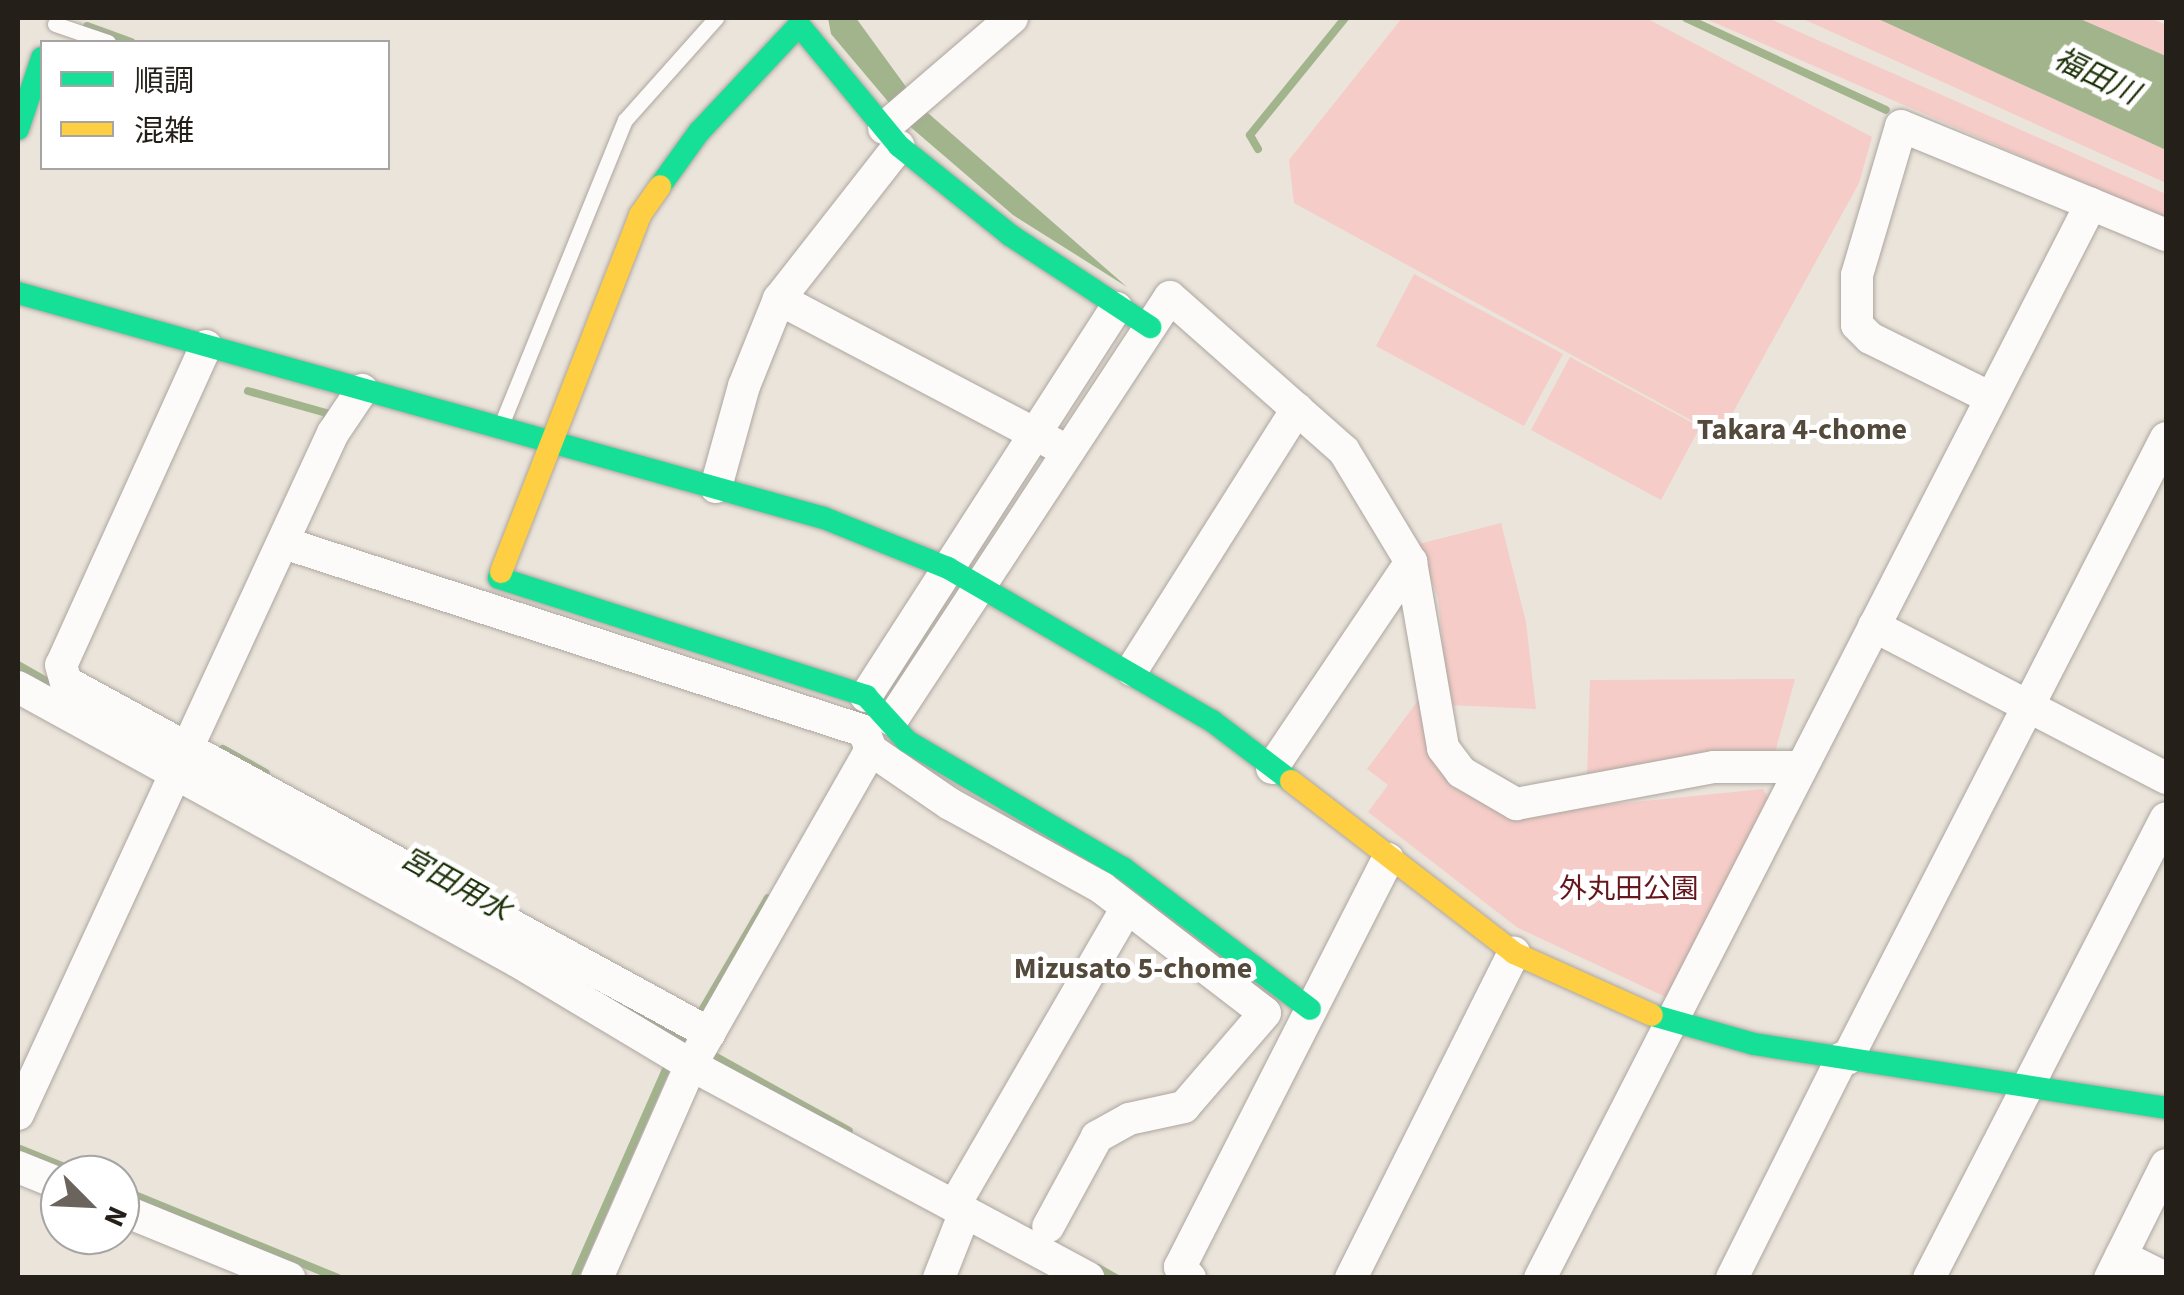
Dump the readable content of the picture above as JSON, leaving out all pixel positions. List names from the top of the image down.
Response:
{
  "districts": ["Takara 4-chome", "Mizusato 5-chome"],
  "water": ["福田川", "宮田用水"],
  "parks": ["外丸田公園"],
  "legend": ["順調", "混雑"],
  "north": "bottom right"
}
